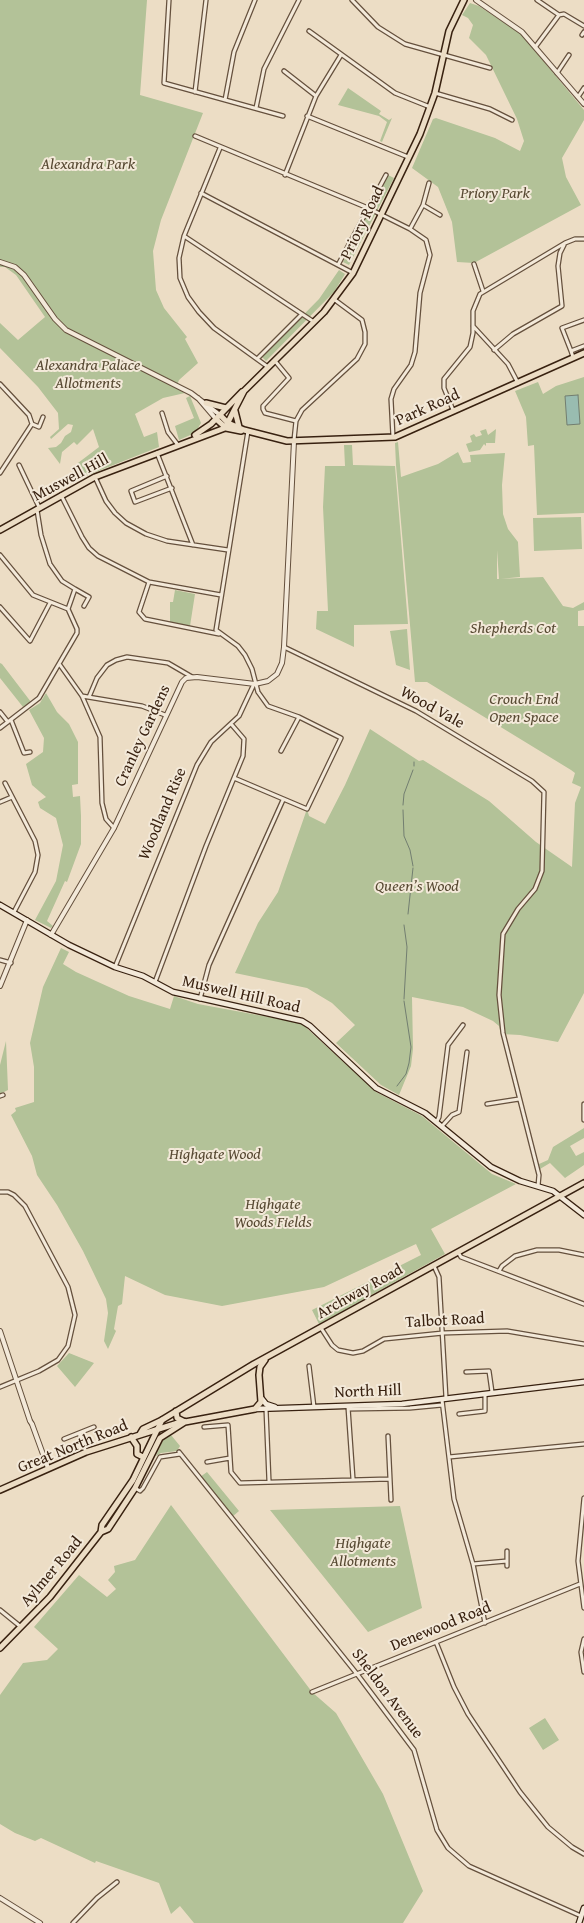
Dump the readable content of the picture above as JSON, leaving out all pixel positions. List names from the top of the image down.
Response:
{
  "streets": {
    "main road": [
      "Priory Road",
      "Park Road",
      "Muswell Hill",
      "Muswell Hill Road",
      "Archway Road",
      "North Hill",
      "Great North Road",
      "Aylmer Road"
    ],
    "street": [
      "Wood Vale",
      "Cranley Gardens",
      "Woodland Rise",
      "Talbot Road",
      "Denewood Road",
      "Sheldon Avenue"
    ]
  },
  "crossings": [
    ["Priory Road", "Park Road"],
    ["Priory Road", "Muswell Hill"],
    ["Park Road", "Muswell Hill"],
    ["Wood Vale", "Muswell Hill Road"],
    ["Cranley Gardens", "Woodland Rise"],
    ["Cranley Gardens", "Muswell Hill Road"],
    ["Woodland Rise", "Muswell Hill Road"],
    ["Muswell Hill Road", "Archway Road"],
    ["Archway Road", "Talbot Road"],
    ["Archway Road", "North Hill"],
    ["Archway Road", "Great North Road"],
    ["Archway Road", "Aylmer Road"],
    ["North Hill", "Great North Road"],
    ["North Hill", "Aylmer Road"],
    ["Great North Road", "Aylmer Road"],
    ["Aylmer Road", "Sheldon Avenue"],
    ["Denewood Road", "Sheldon Avenue"]
  ],
  "parks": [
    "Alexandra Park",
    "Priory Park",
    "Alexandra Palace Allotments",
    "Shepherds Cot",
    "Crouch End Open Space",
    "Queen’s Wood",
    "Highgate Wood",
    "Highgate Woods Fields",
    "Highgate Allotments"
  ]
}
